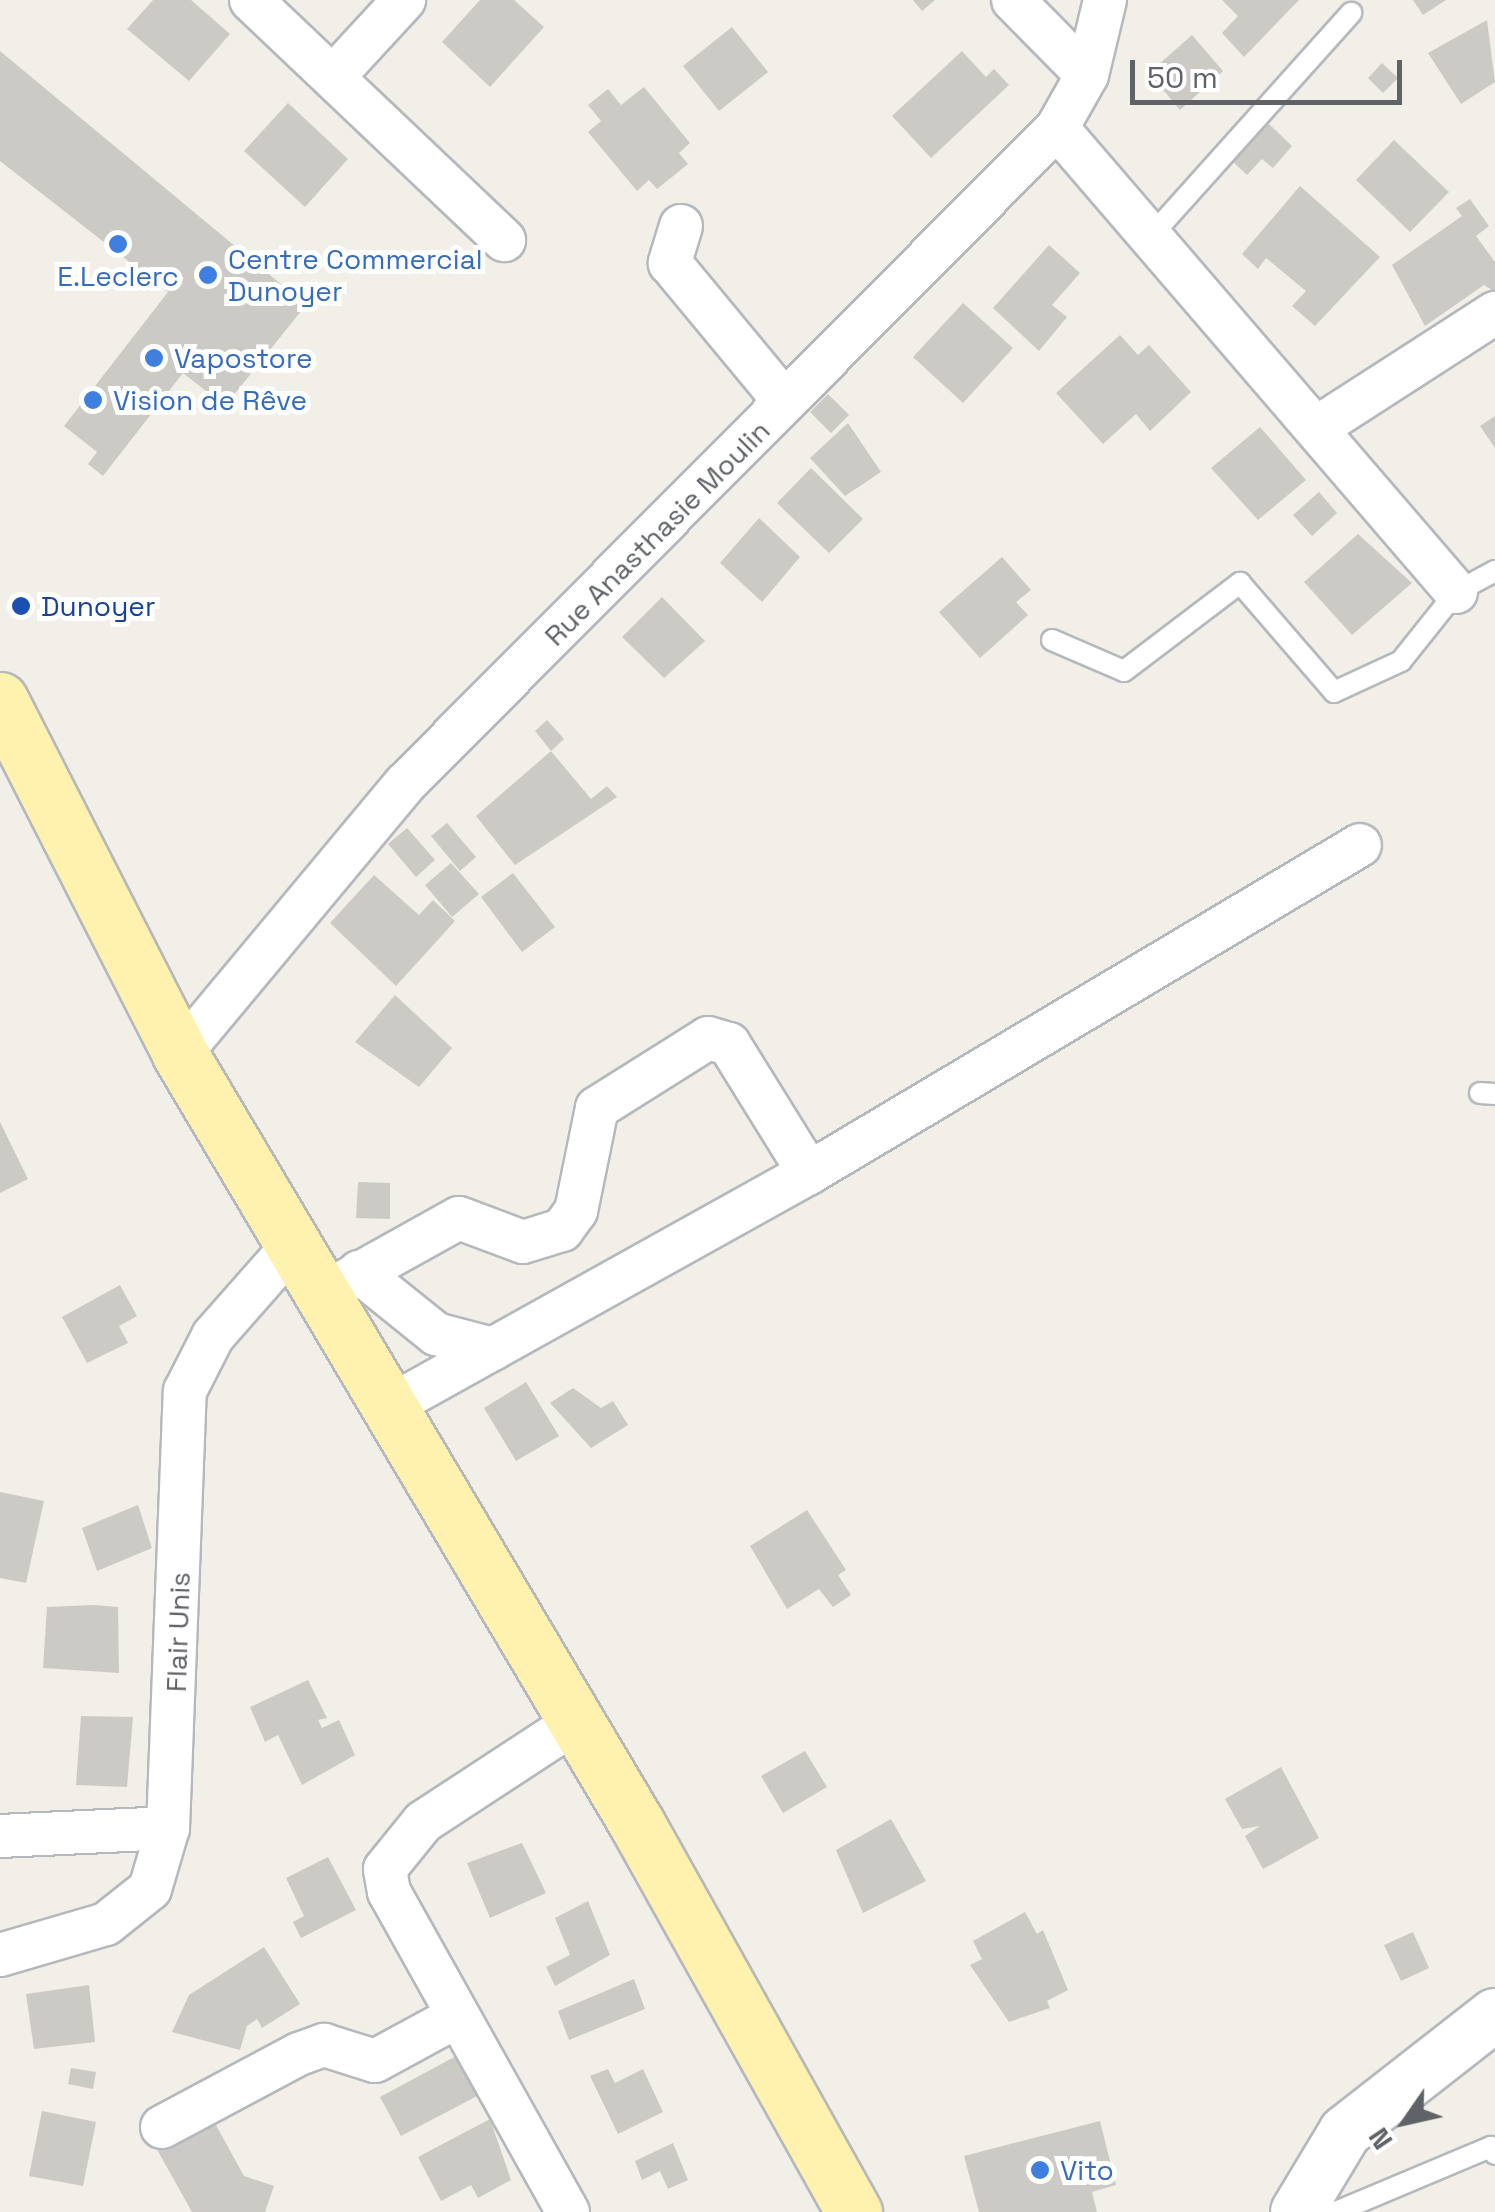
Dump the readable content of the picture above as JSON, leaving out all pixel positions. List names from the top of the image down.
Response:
{
  "streets": {
    "street": ["Rue Anasthasie Moulin", "Flair Unis"]
  },
  "places": [
    "E.Leclerc",
    "Centre Commercial Dunoyer",
    "Vapostore",
    "Vision de Rêve",
    "Dunoyer",
    "Vito"
  ],
  "scale_bar": "50 m",
  "north": "bottom left"
}
